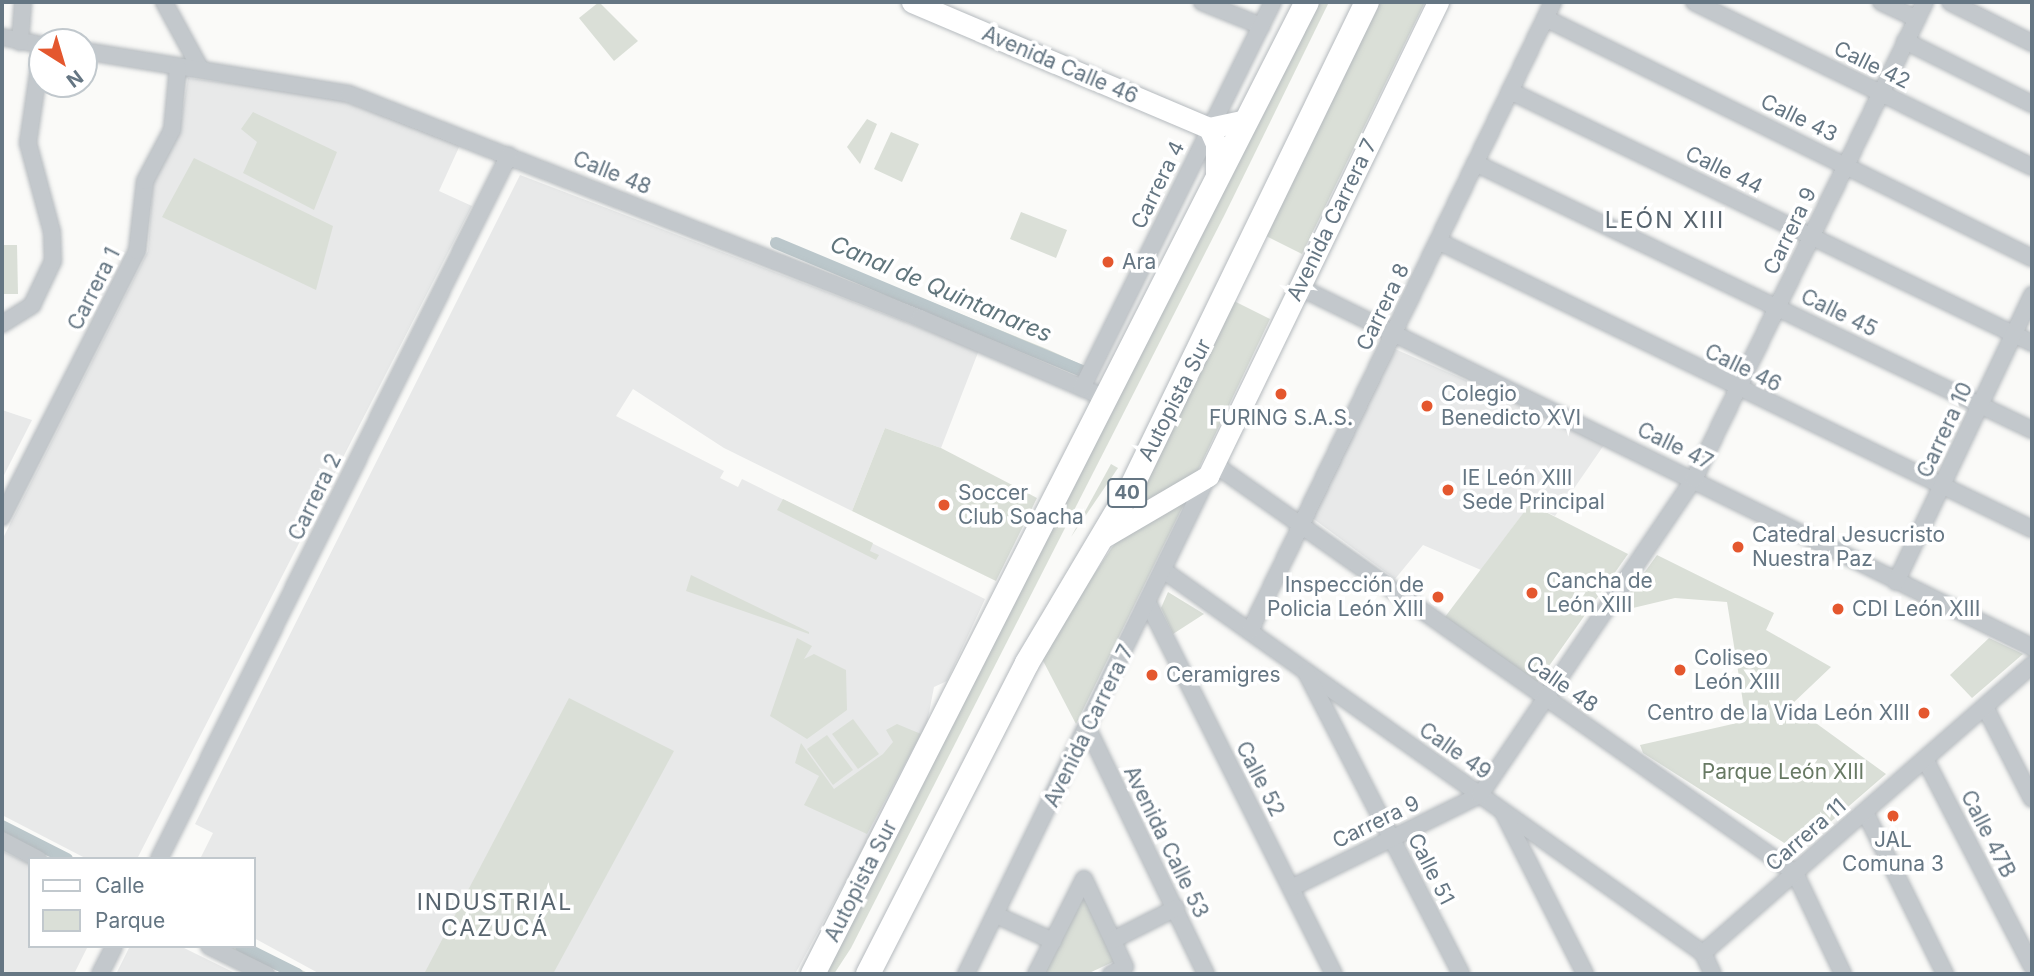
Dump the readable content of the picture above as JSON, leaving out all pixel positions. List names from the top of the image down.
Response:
{
  "streets": {
    "highway": ["Autopista Sur", "40"],
    "main road": ["Avenida Calle 46", "Avenida Carrera 7"],
    "street": [
      "Calle 42",
      "Calle 43",
      "Calle 44",
      "Calle 48",
      "Carrera 4",
      "Carrera 9",
      "Carrera 1",
      "Carrera 8",
      "Calle 45",
      "Calle 46",
      "Carrera 10",
      "Calle 47",
      "Carrera 2",
      "Calle 49",
      "Calle 52",
      "Calle 47B",
      "Carrera 11",
      "Avenida Calle 53",
      "Calle 51"
    ]
  },
  "crossings": [
    ["Avenida Calle 46", "Carrera 4"],
    ["Calle 42", "Carrera 9"],
    ["Calle 43", "Carrera 9"],
    ["Calle 43", "Carrera 8"],
    ["Calle 44", "Carrera 9"],
    ["Calle 44", "Carrera 8"],
    ["Calle 44", "Carrera 10"],
    ["Calle 48", "Carrera 4"],
    ["Calle 48", "Avenida Carrera 7"],
    ["Calle 48", "Carrera 9"],
    ["Calle 48", "Carrera 1"],
    ["Calle 48", "Carrera 8"],
    ["Calle 48", "Autopista Sur"],
    ["Calle 48", "Carrera 2"],
    ["Calle 48", "Carrera 11"],
    ["Avenida Carrera 7", "Calle 47"],
    ["Avenida Carrera 7", "Calle 49"],
    ["Avenida Carrera 7", "Calle 52"],
    ["Avenida Carrera 7", "Avenida Calle 53"],
    ["Carrera 9", "Calle 45"],
    ["Carrera 9", "Calle 46"],
    ["Carrera 9", "Calle 47"],
    ["Carrera 9", "Calle 49"],
    ["Carrera 9", "Calle 52"],
    ["Carrera 9", "Calle 51"],
    ["Carrera 8", "Calle 45"],
    ["Carrera 8", "Calle 46"],
    ["Carrera 8", "Calle 47"],
    ["Carrera 8", "Calle 49"],
    ["Calle 45", "Carrera 10"],
    ["Calle 46", "Carrera 10"],
    ["Carrera 10", "Calle 47"],
    ["Calle 49", "Carrera 11"],
    ["Calle 49", "Calle 51"],
    ["Calle 47B", "Carrera 11"]
  ],
  "districts": ["LEÓN XIII", "INDUSTRIAL CAZUCÁ"],
  "water": ["Canal de Quintanares"],
  "parks": ["Parque León XIII"],
  "places": [
    "Ara",
    "FURING S.A.S.",
    "Colegio Benedicto XVI",
    "IE León XIII Sede Principal",
    "Soccer Club Soacha",
    "Catedral Jesucristo Nuestra Paz",
    "Cancha de León XIII",
    "Inspección de Policia León XIII",
    "CDI León XIII",
    "Coliseo León XIII",
    "Ceramigres",
    "Centro de la Vida León XIII",
    "JAL Comuna 3"
  ],
  "legend": ["Calle", "Parque"],
  "north": "bottom right"
}
